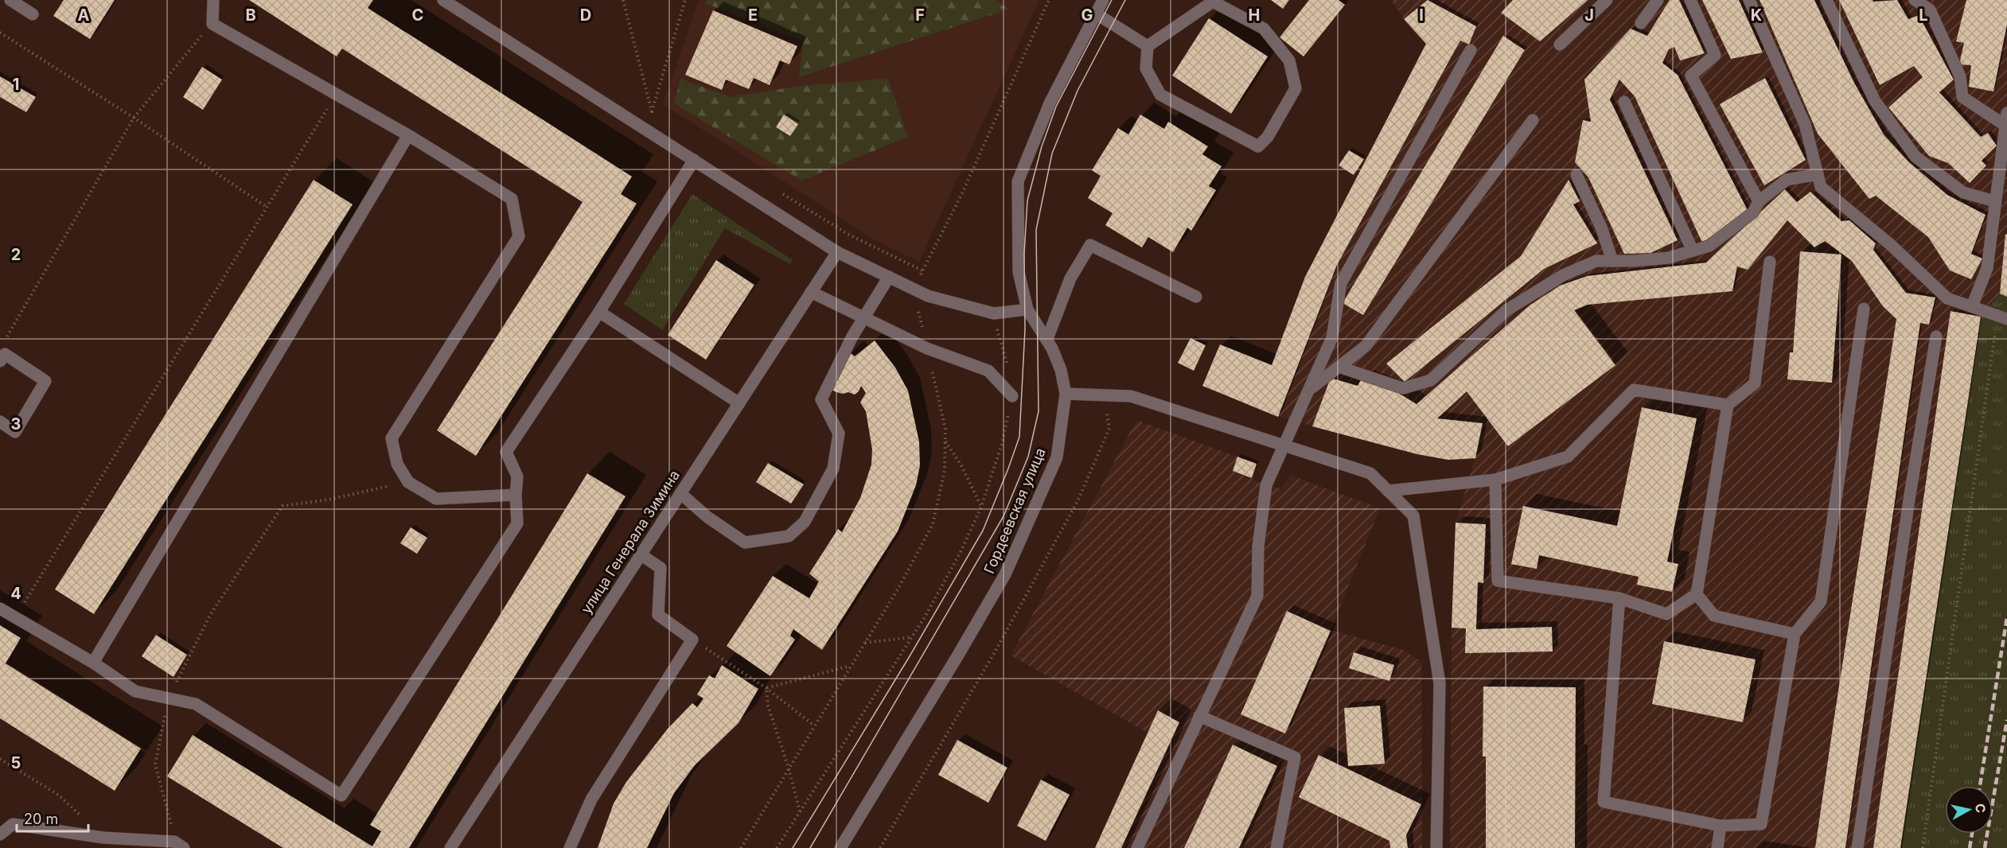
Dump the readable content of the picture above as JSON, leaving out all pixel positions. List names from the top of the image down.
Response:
{
  "streets": {
    "street": ["Гордеевская улица", "улица Генерала Зимина"]
  },
  "scale_bar": "20 m",
  "north": "right",
  "grid": {
    "columns": [
      "A",
      "B",
      "C",
      "D",
      "E",
      "F",
      "G",
      "H",
      "I",
      "J",
      "K",
      "L"
    ],
    "rows": [
      "1",
      "2",
      "3",
      "4",
      "5"
    ]
  }
}
